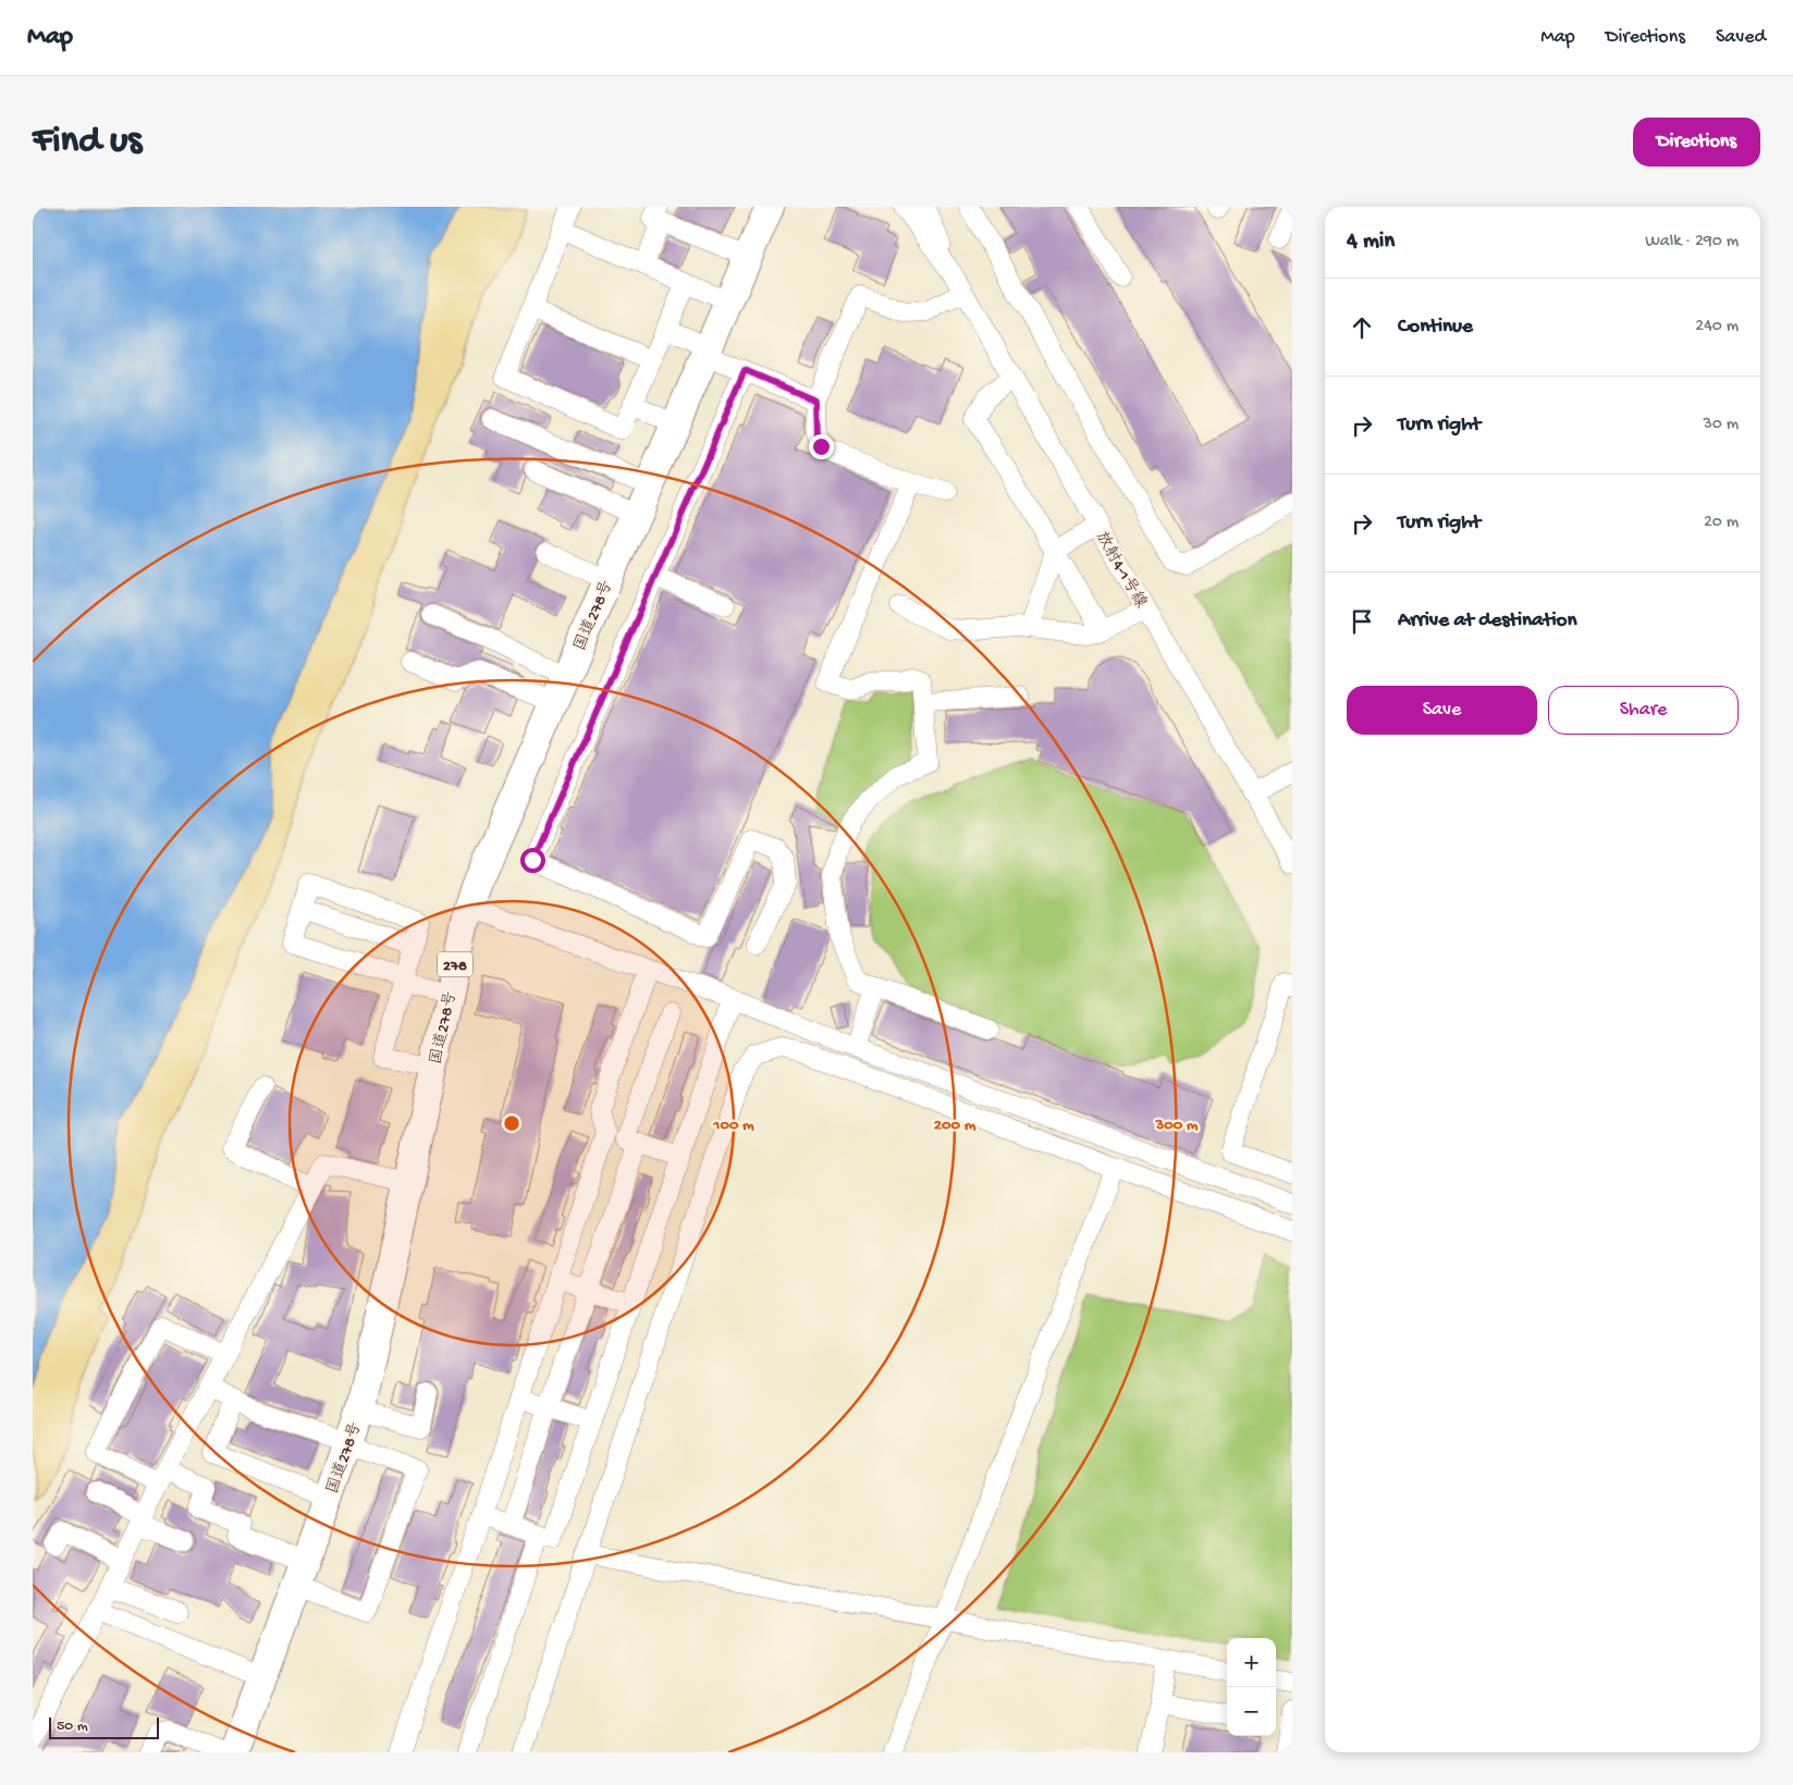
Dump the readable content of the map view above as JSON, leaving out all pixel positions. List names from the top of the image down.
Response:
{
  "streets": {
    "highway": ["国道278号", "278"],
    "street": ["放射4-1号線"]
  },
  "scale_bar": "50 m",
  "page": {
    "header": "Map",
    "nav": ["Map", "Directions", "Saved"],
    "buttons": [
      "Directions",
      ["Save", "Share"]
    ],
    "title": "Find us",
    "heading": ["4 min", "Walk · 290 m"],
    "list": [
      ["Continue", "240 m"],
      ["Turn right", "30 m"],
      ["Turn right", "20 m"],
      "Arrive at destination"
    ],
    "map_buttons": ["+", "−"],
    "scale": "50 m"
  },
  "rings": ["100 m", "200 m", "300 m"]
}
